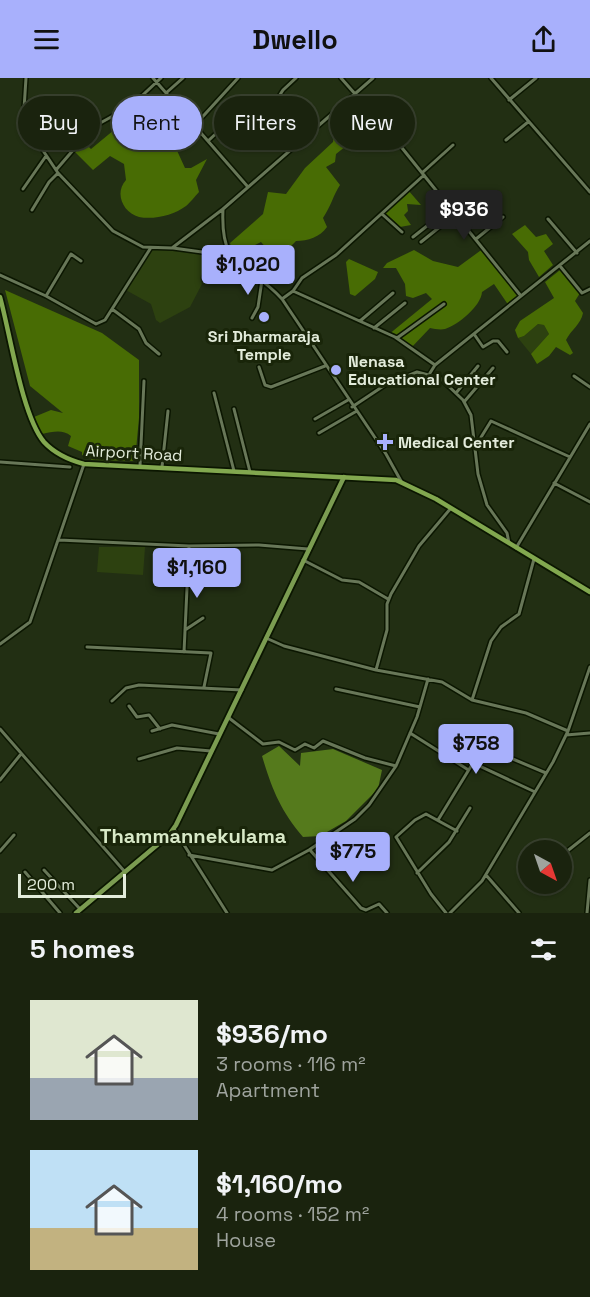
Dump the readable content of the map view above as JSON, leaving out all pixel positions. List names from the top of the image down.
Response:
{
  "streets": {
    "highway": ["Airport Road"]
  },
  "districts": ["Thammannekulama"],
  "places": {
    "other": ["Sri Dharmaraja Temple", "Nenasa Educational Center"],
    "health": ["Medical Center"]
  },
  "scale_bar": "200 m",
  "north": "bottom right",
  "page": {
    "header": "Dwello",
    "chip": [
      "Buy",
      "Rent",
      "Filters",
      "New"
    ],
    "price": [
      "$936",
      "$1,020",
      "$1,160",
      "$758",
      "$775"
    ],
    "scale": "200 m",
    "heading": "5 homes",
    "list": [
      {
        "name": "$936/mo",
        "note": "3 rooms · 116 m² · Apartment"
      },
      {
        "name": "$1,160/mo",
        "note": "4 rooms · 152 m² · House"
      }
    ]
  }
}
